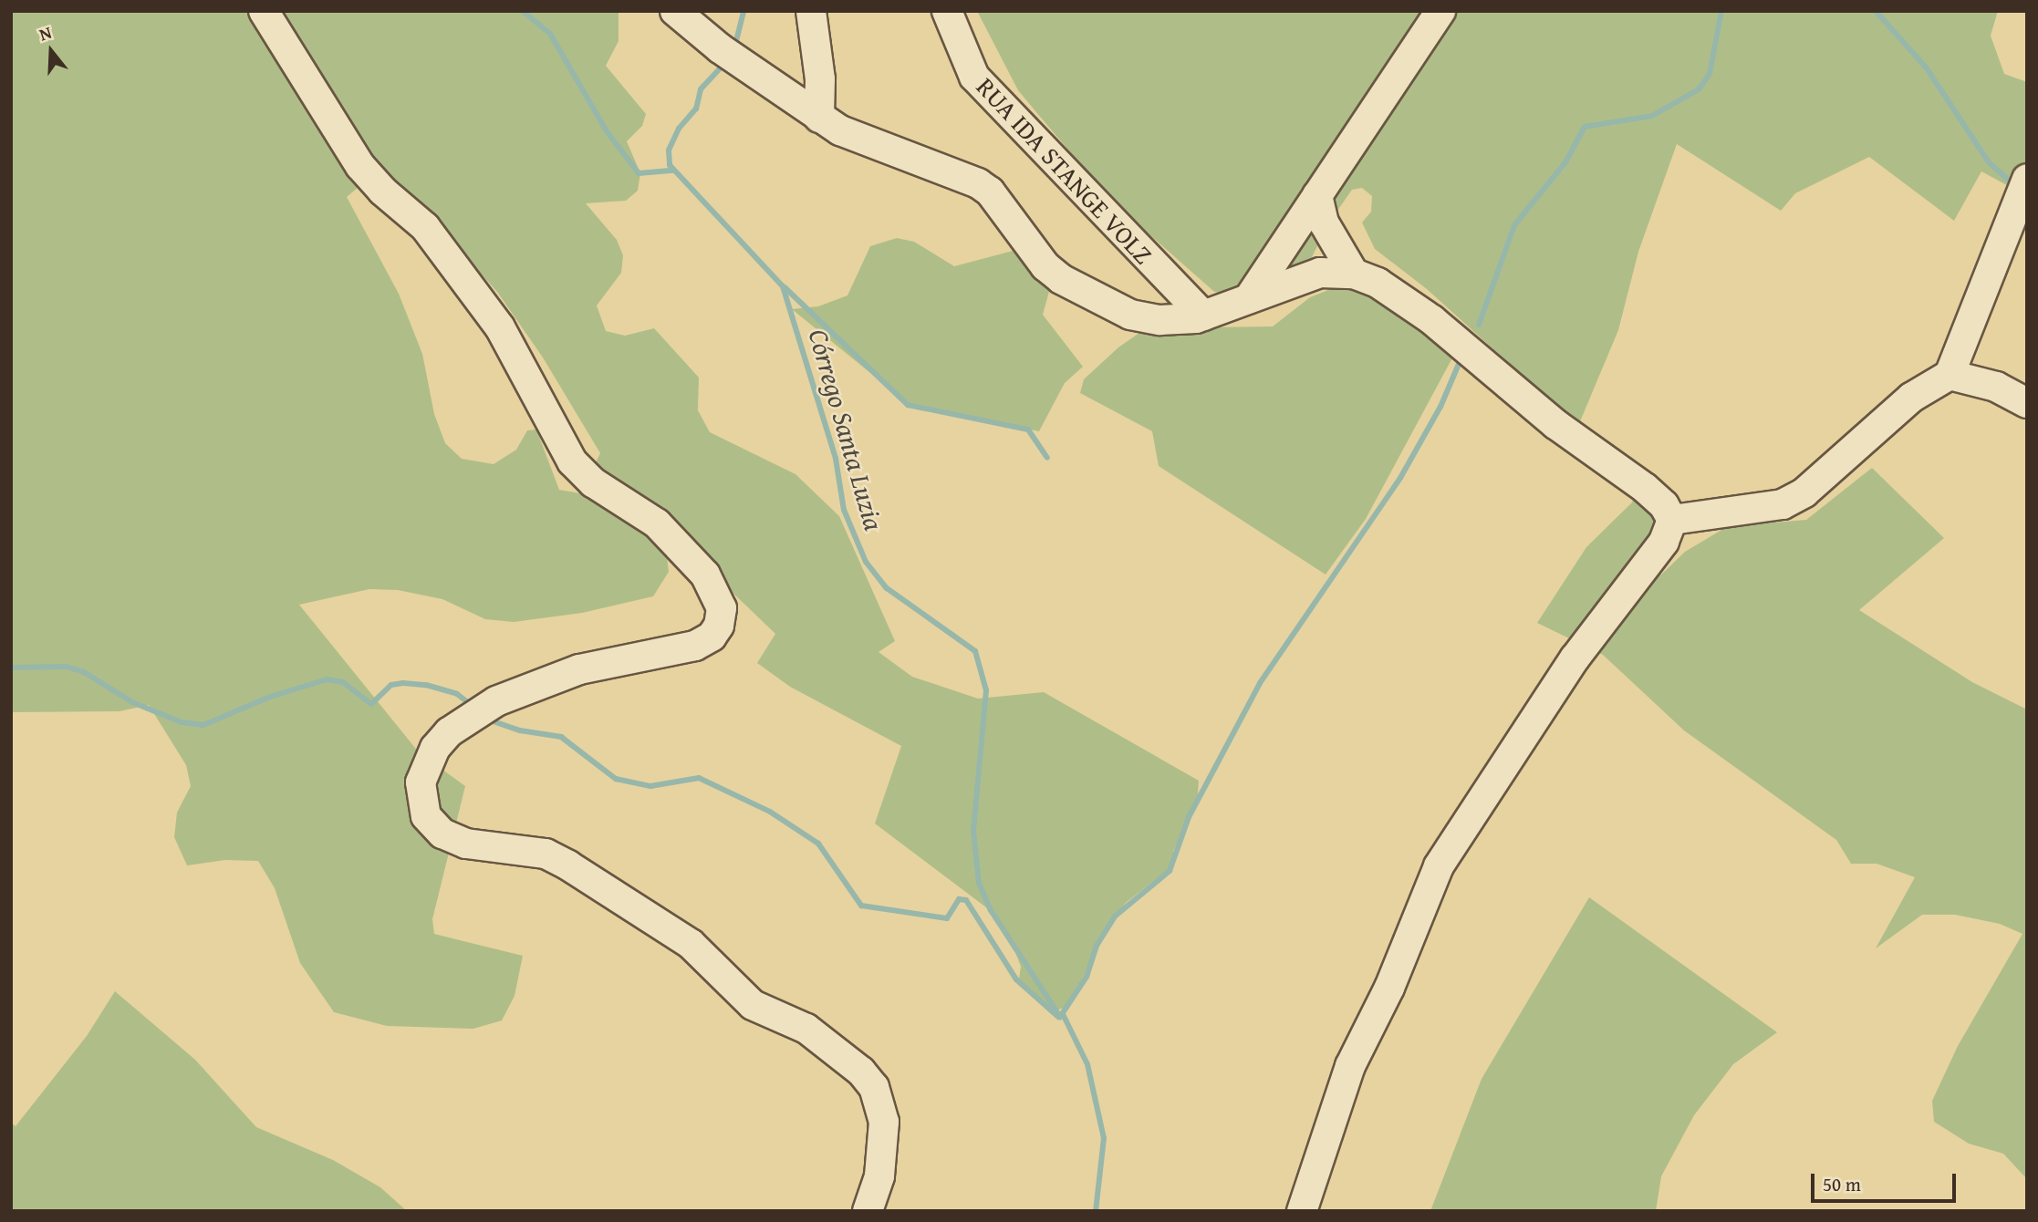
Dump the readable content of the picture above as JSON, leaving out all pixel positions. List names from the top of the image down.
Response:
{
  "streets": {
    "street": ["RUA IDA STANGE VOLZ"]
  },
  "water": ["Córrego Santa Luzia"],
  "scale_bar": "50 m",
  "north": "top"
}
